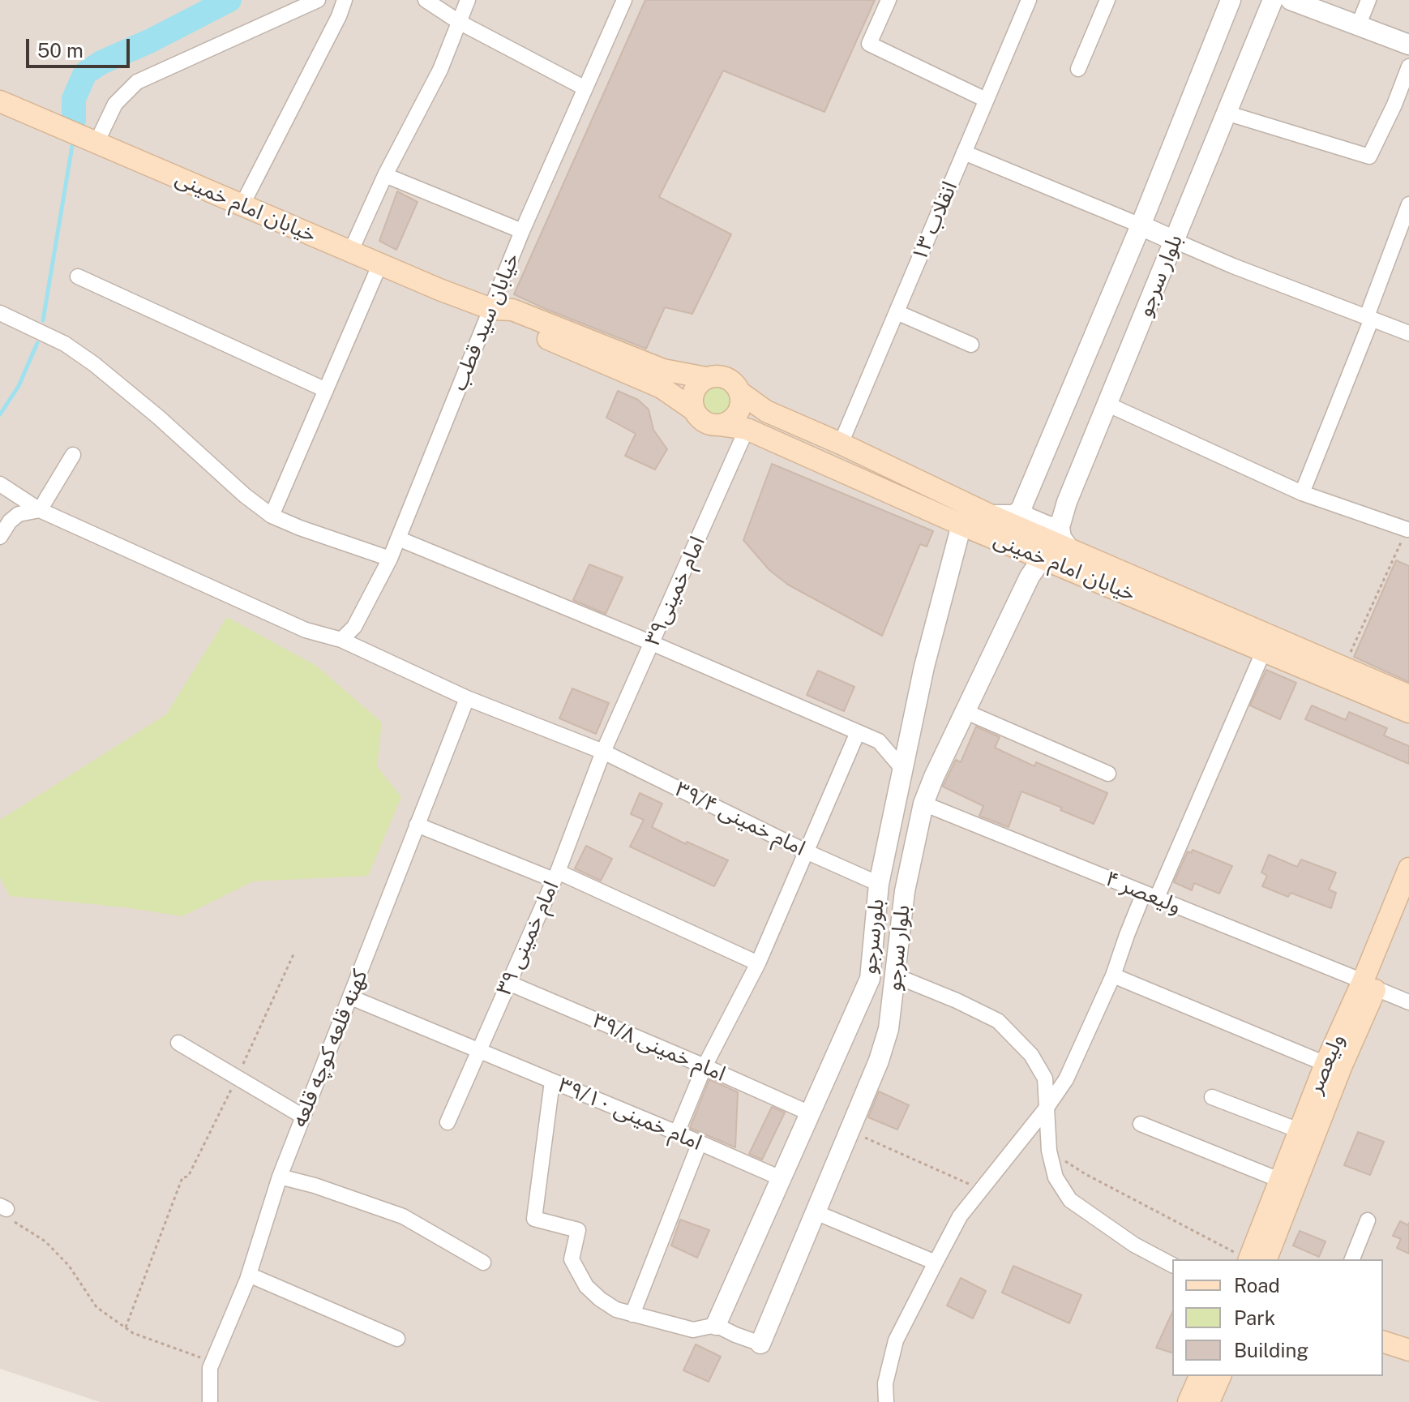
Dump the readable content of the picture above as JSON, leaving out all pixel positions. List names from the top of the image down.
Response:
{
  "streets": {
    "main road": ["خیابان امام خمینی", "ولیعصر"],
    "street": [
      "انقلاب ۱۳",
      "بلوار سرجو",
      "خیابان سید قطب",
      "امام خمینی۳۹",
      "امام خمینی ۳۹/۴",
      "ولیعصر ۴",
      "بلورسرجو",
      "امام خمینی ۳۹",
      "امام خمینی ۳۹/۸",
      "کهنه قلعه کوچه قلعه",
      "امام خمینی ۳۹/۱۰"
    ]
  },
  "crossings": [
    ["خیابان امام خمینی", "انقلاب ۱۳"],
    ["خیابان امام خمینی", "بلوار سرجو"],
    ["خیابان امام خمینی", "خیابان سید قطب"],
    ["خیابان امام خمینی", "امام خمینی۳۹"],
    ["خیابان امام خمینی", "بلورسرجو"],
    ["بلوار سرجو", "ولیعصر ۴"],
    ["خیابان سید قطب", "امام خمینی ۳۹/۴"],
    ["امام خمینی۳۹", "امام خمینی ۳۹/۴"],
    ["امام خمینی۳۹", "امام خمینی ۳۹"],
    ["امام خمینی ۳۹/۴", "بلورسرجو"],
    ["امام خمینی ۳۹/۴", "امام خمینی ۳۹"],
    ["امام خمینی ۳۹/۴", "کهنه قلعه کوچه قلعه"],
    ["ولیعصر ۴", "ولیعصر"],
    ["بلورسرجو", "امام خمینی ۳۹/۸"],
    ["بلورسرجو", "امام خمینی ۳۹/۱۰"],
    ["امام خمینی ۳۹", "امام خمینی ۳۹/۸"],
    ["امام خمینی ۳۹", "امام خمینی ۳۹/۱۰"],
    ["کهنه قلعه کوچه قلعه", "امام خمینی ۳۹/۱۰"]
  ],
  "legend": ["Road", "Park", "Building"],
  "scale_bar": "50 m"
}
